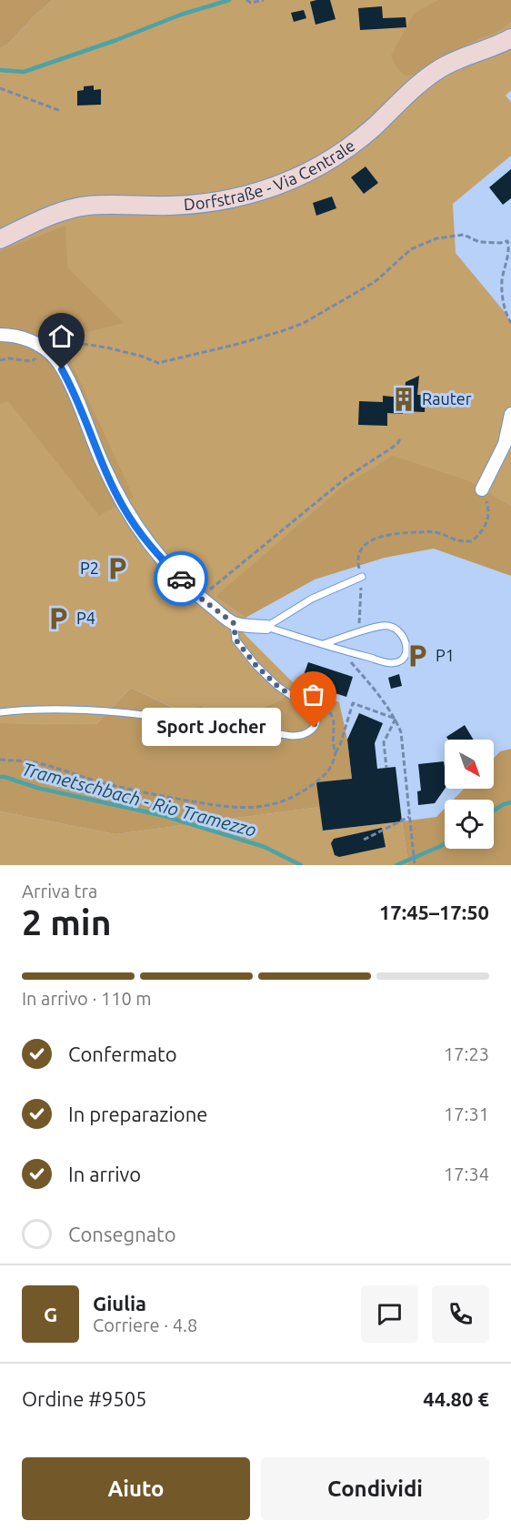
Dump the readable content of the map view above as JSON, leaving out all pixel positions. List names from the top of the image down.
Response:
{
  "streets": {
    "street": ["Dorfstraße - Via Centrale"]
  },
  "water": ["Trametschbach - Rio Tramezzo"],
  "places": {
    "building": ["Rauter"],
    "parking": ["P2", "P4", "P1"],
    "other": ["Sport Jocher"]
  },
  "north": "bottom right",
  "page": {
    "bubble": "Sport Jocher",
    "heading": ["2 min", "Arriva tra", "17:45–17:50"],
    "panel": [
      "Giulia",
      "Corriere · 4.8",
      "Ordine #9505",
      "44.80 €"
    ],
    "bar": "In arrivo · 110 m",
    "list": [
      ["Confermato", "17:23"],
      ["In preparazione", "17:31"],
      ["In arrivo", "17:34"],
      "Consegnato"
    ],
    "round": "G",
    "buttons": ["Aiuto", "Condividi"]
  }
}
